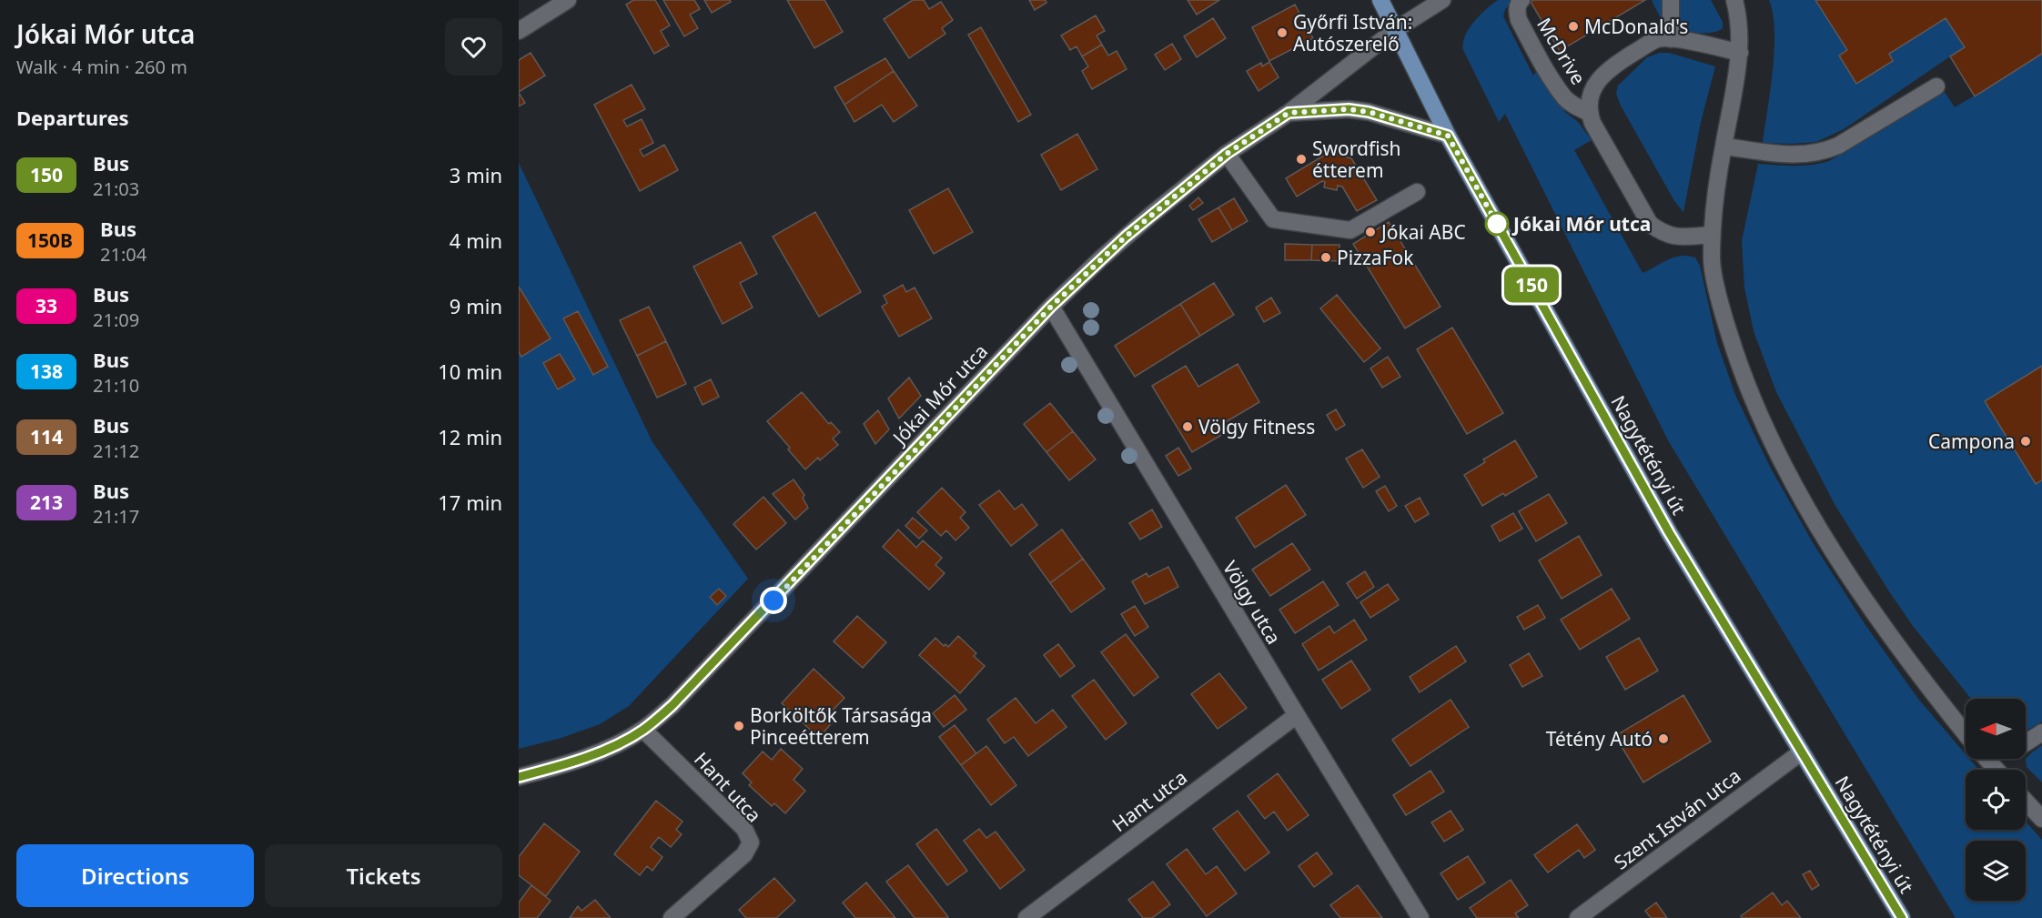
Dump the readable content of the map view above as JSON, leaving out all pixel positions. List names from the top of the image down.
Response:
{
  "streets": {
    "main road": ["Nagytétényi út"],
    "street": [
      "McDrive",
      "Jókai Mór utca",
      "Völgy utca",
      "Hant utca",
      "Szent István utca"
    ]
  },
  "crossings": [
    ["Jókai Mór utca", "Nagytétényi út"],
    ["Jókai Mór utca", "Völgy utca"],
    ["Jókai Mór utca", "Hant utca"],
    ["Nagytétényi út", "Szent István utca"],
    ["Völgy utca", "Hant utca"]
  ],
  "places": [
    "McDonald's",
    "Győrfi István: Autószerelő",
    "Swordfish étterem",
    "Jókai Mór utca",
    "Jókai ABC",
    "PizzaFok",
    "Völgy Fitness",
    "Campona",
    "Borköltők Társasága Pinceétterem",
    "Tétény Autó"
  ],
  "lines": ["bus line 150"],
  "north": "left",
  "page": {
    "heading": [
      ["Jókai Mór utca", "Walk · 4 min · 260 m"],
      "Departures"
    ],
    "on_map": "150",
    "list": [
      {
        "mark": "150",
        "name": "Bus",
        "note": "21:03",
        "value": "3 min"
      },
      {
        "mark": "150B",
        "name": "Bus",
        "note": "21:04",
        "value": "4 min"
      },
      {
        "mark": "33",
        "name": "Bus",
        "note": "21:09",
        "value": "9 min"
      },
      {
        "mark": "138",
        "name": "Bus",
        "note": "21:10",
        "value": "10 min"
      },
      {
        "mark": "114",
        "name": "Bus",
        "note": "21:12",
        "value": "12 min"
      },
      {
        "mark": "213",
        "name": "Bus",
        "note": "21:17",
        "value": "17 min"
      }
    ],
    "buttons": ["Directions", "Tickets"]
  }
}
